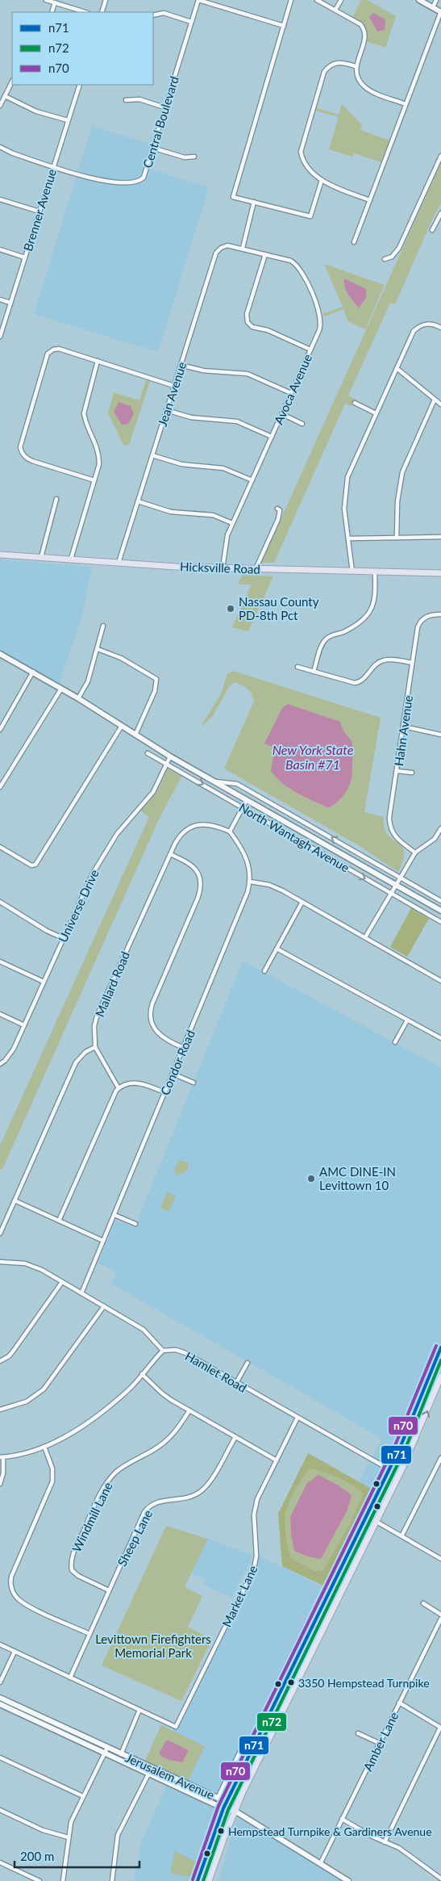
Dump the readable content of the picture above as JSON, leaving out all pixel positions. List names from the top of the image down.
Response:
{
  "streets": {
    "main road": ["Hicksville Road", "North Wantagh Avenue", "Jerusalem Avenue"],
    "street": [
      "Central Boulevard",
      "Brenner Avenue",
      "Avoca Avenue",
      "Jean Avenue",
      "Hahn Avenue",
      "Universe Drive",
      "Mallard Road",
      "Condor Road",
      "Hamlet Road",
      "Windmill Lane",
      "Sheep Lane",
      "Market Lane",
      "Amber Lane"
    ]
  },
  "crossings": [
    ["Central Boulevard", "Brenner Avenue"],
    ["Avoca Avenue", "Jean Avenue"],
    ["Avoca Avenue", "Hicksville Road"],
    ["Jean Avenue", "Hicksville Road"],
    ["North Wantagh Avenue", "Universe Drive"],
    ["Mallard Road", "Condor Road"],
    ["Hamlet Road", "Market Lane"],
    ["Windmill Lane", "Sheep Lane"]
  ],
  "water": ["New York State Basin #71"],
  "parks": ["Levittown Firefighters Memorial Park"],
  "places": [
    "Nassau County PD-8th Pct",
    "AMC DINE-IN Levittown 10",
    "3350 Hempstead Turnpike",
    "Hempstead Turnpike & Gardiners Avenue"
  ],
  "lines": ["transit line n70", "transit line n71", "transit line n72"],
  "legend": ["n71", "n72", "n70"],
  "scale_bar": "200 m"
}
